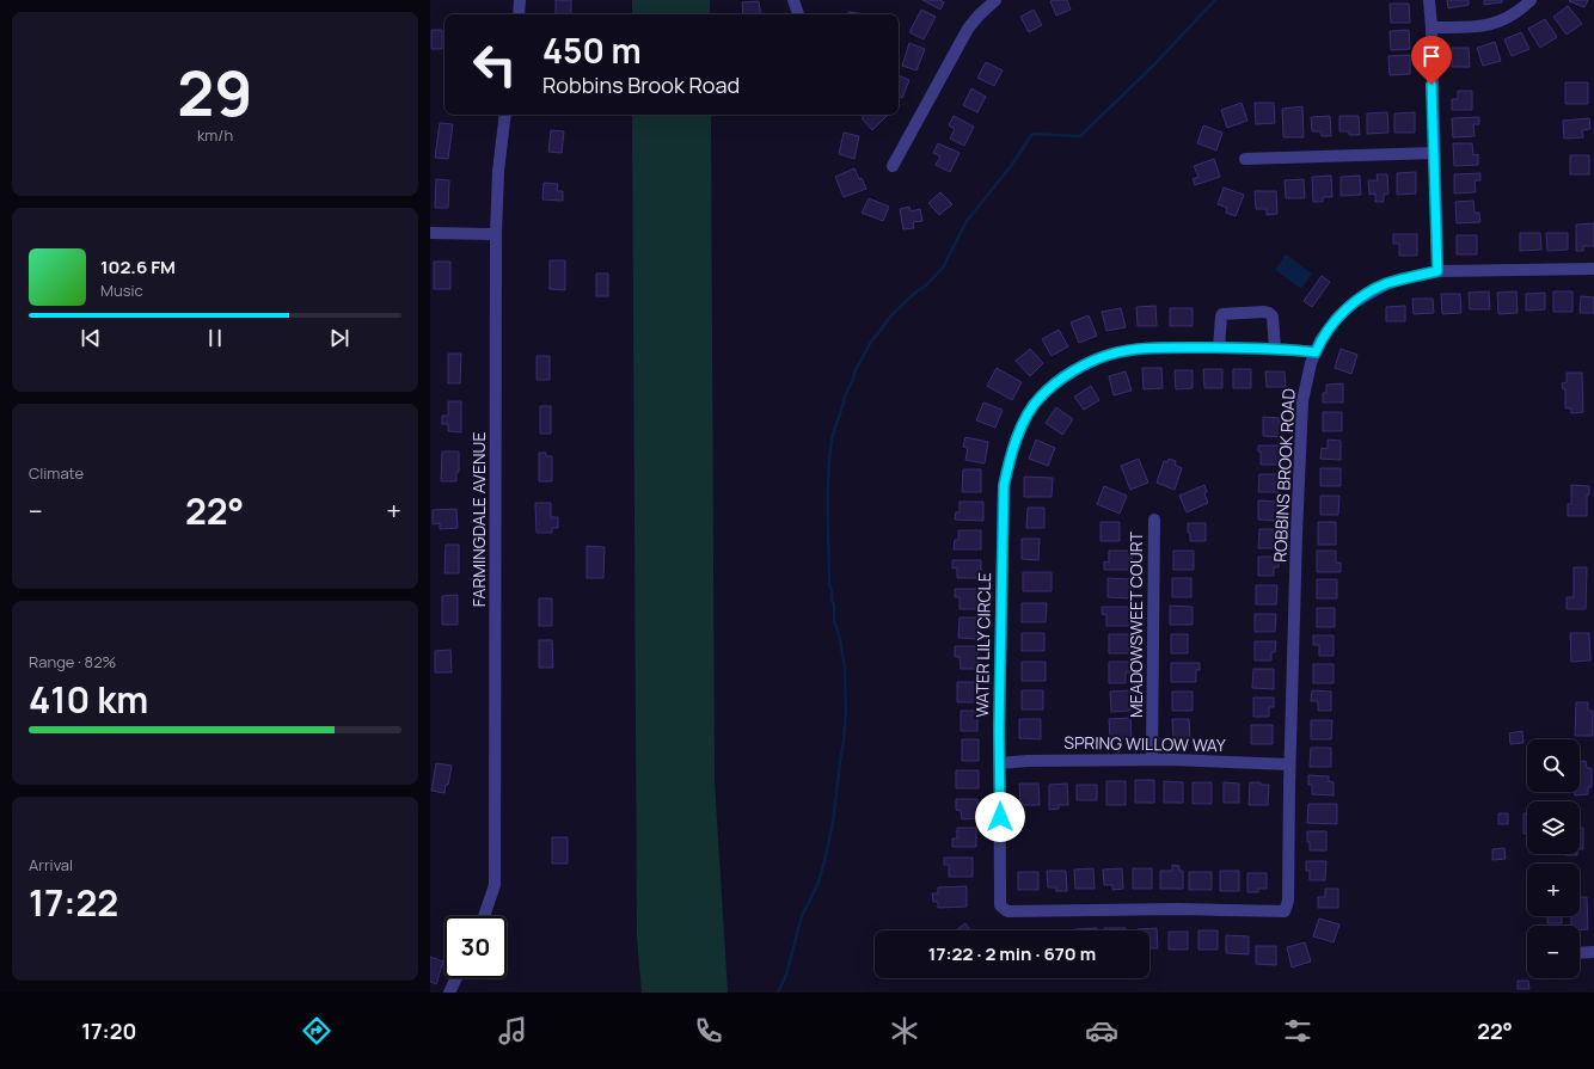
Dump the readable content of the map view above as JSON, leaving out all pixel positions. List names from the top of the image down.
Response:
{
  "streets": {
    "street": [
      "ROBBINS BROOK ROAD",
      "FARMINGDALE AVENUE",
      "MEADOWSWEET COURT",
      "WATER LILY CIRCLE",
      "SPRING WILLOW WAY"
    ]
  },
  "crossings": [
    ["ROBBINS BROOK ROAD", "WATER LILY CIRCLE"],
    ["ROBBINS BROOK ROAD", "SPRING WILLOW WAY"],
    ["MEADOWSWEET COURT", "SPRING WILLOW WAY"],
    ["WATER LILY CIRCLE", "SPRING WILLOW WAY"]
  ],
  "page": {
    "tile": [
      ["29", "km/h"],
      "Climate",
      ["Range · 82%", "410 km"],
      ["Arrival", "17:22"]
    ],
    "turn": ["450 m", "Robbins Brook Road"],
    "song": ["102.6 FM", "Music"],
    "heat": ["−", "22°", "+"],
    "map_buttons": ["+", "−"],
    "limit": "30",
    "trip": "17:22 · 2 min · 670 m",
    "tabs": ["17:20", "22°"]
  }
}
